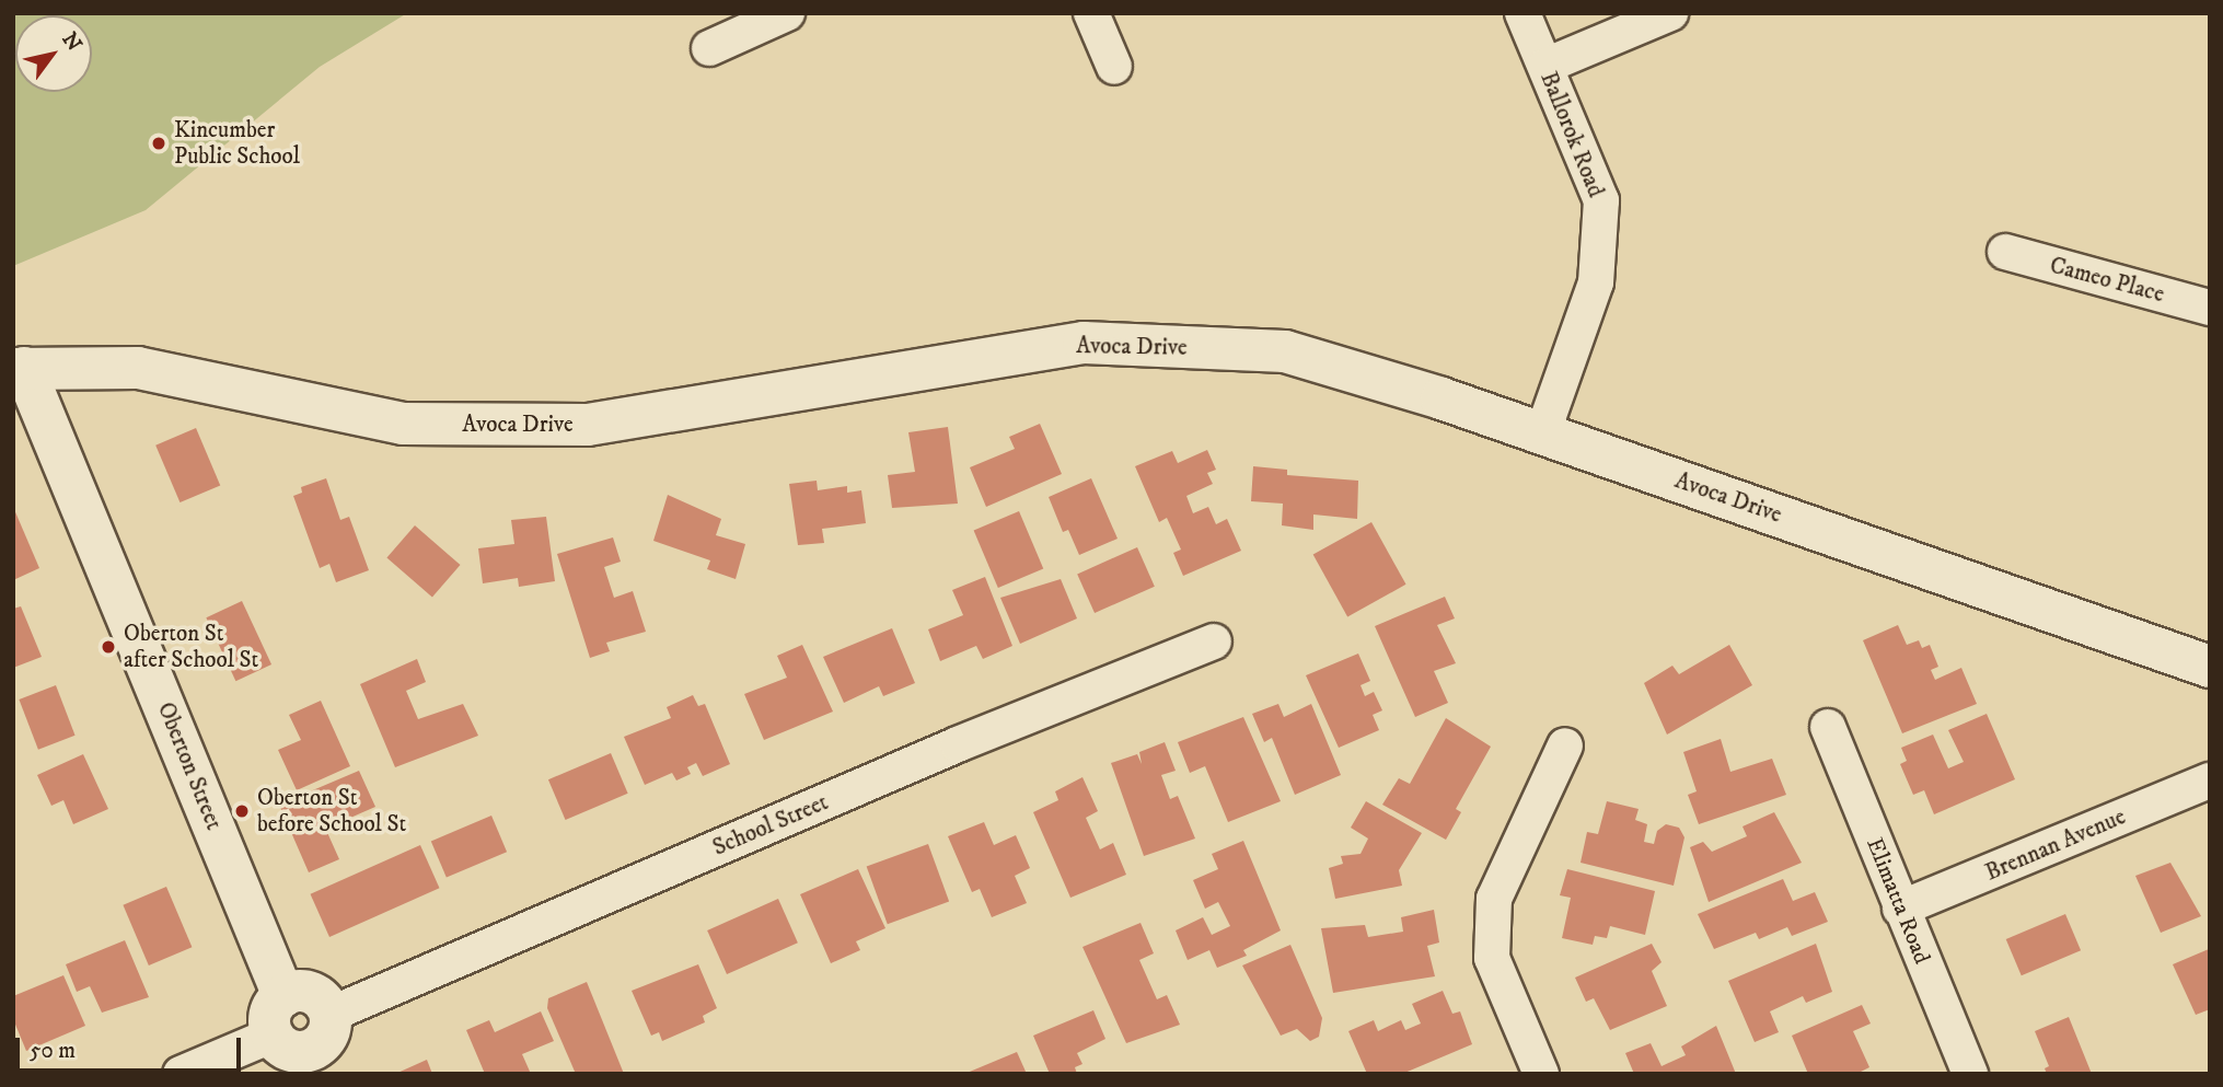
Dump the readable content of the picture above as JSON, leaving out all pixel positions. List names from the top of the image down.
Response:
{
  "streets": {
    "main road": ["Avoca Drive", "Oberton Street"],
    "street": [
      "Ballorok Road",
      "Cameo Place",
      "School Street",
      "Brennan Avenue",
      "Elimatta Road"
    ]
  },
  "crossings": [
    ["Ballorok Road", "Avoca Drive"],
    ["Avoca Drive", "Oberton Street"],
    ["Brennan Avenue", "Elimatta Road"]
  ],
  "places": ["Kincumber Public School", "Oberton St after School St", "Oberton St before School St"],
  "scale_bar": "50 m",
  "north": "top right"
}
